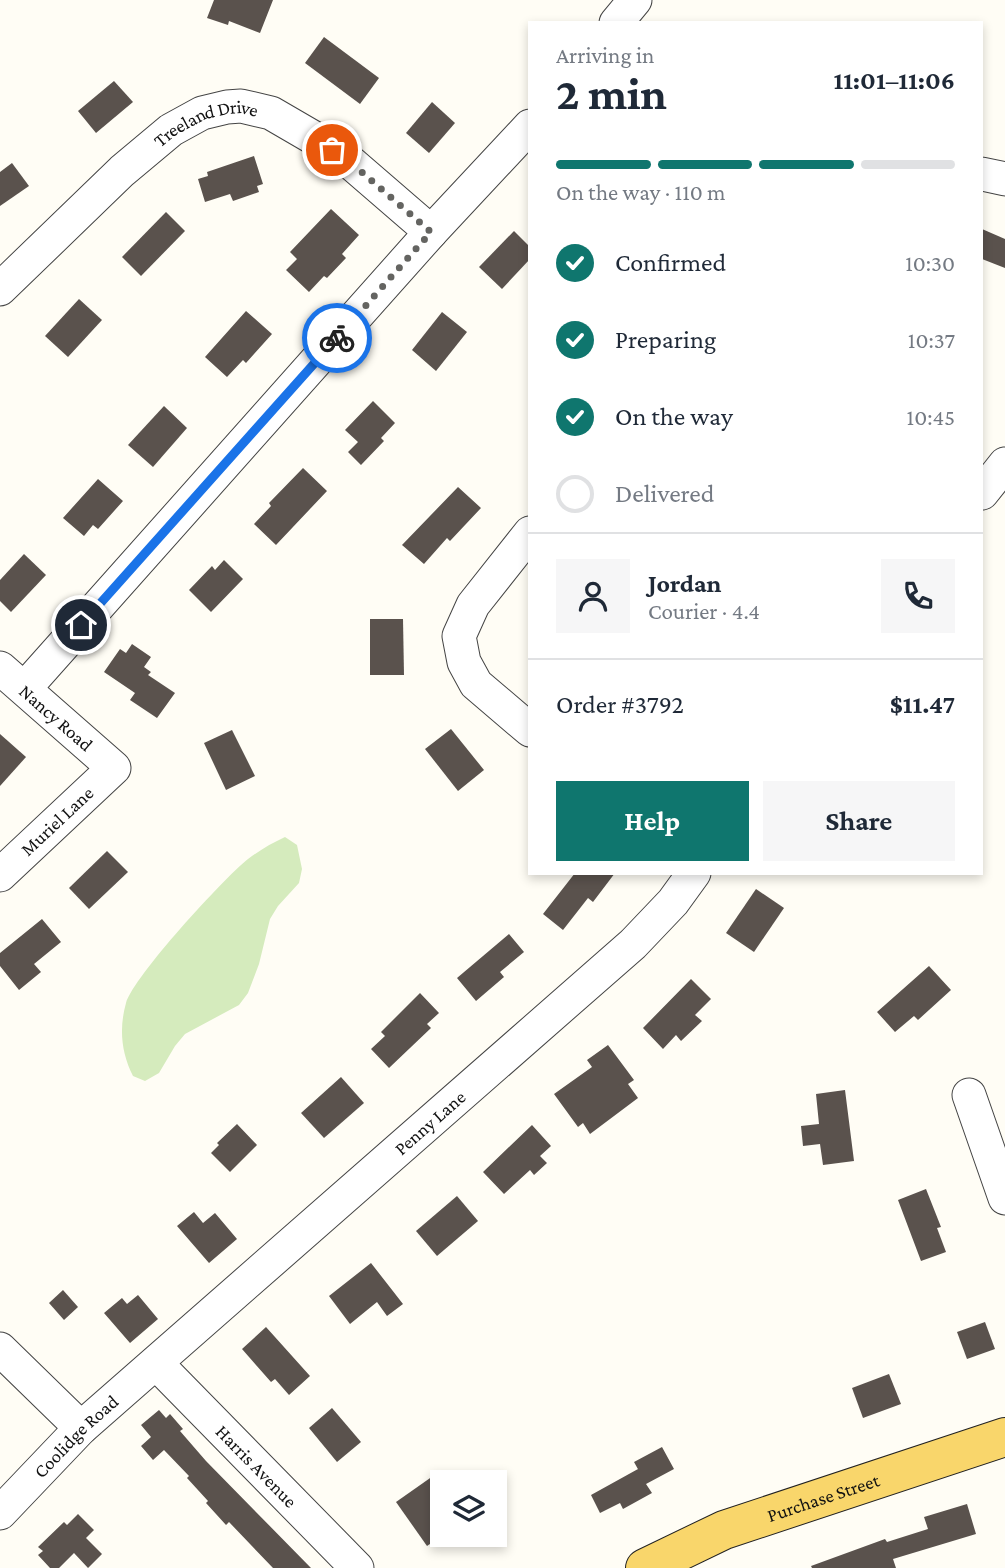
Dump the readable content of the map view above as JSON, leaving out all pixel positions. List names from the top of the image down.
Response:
{
  "streets": {
    "main road": ["Purchase Street"],
    "street": [
      "Treeland Drive",
      "Nancy Road",
      "Muriel Lane",
      "Penny Lane",
      "Coolidge Road",
      "Harris Avenue"
    ]
  },
  "crossings": [
    ["Nancy Road", "Muriel Lane"],
    ["Penny Lane", "Coolidge Road"],
    ["Penny Lane", "Harris Avenue"],
    ["Coolidge Road", "Harris Avenue"]
  ],
  "page": {
    "heading": ["2 min", "Arriving in", "11:01–11:06"],
    "panel": [
      "Jordan",
      "Courier · 4.4",
      "Order #3792",
      "$11.47"
    ],
    "bar": "On the way · 110 m",
    "list": [
      ["Confirmed", "10:30"],
      ["Preparing", "10:37"],
      ["On the way", "10:45"],
      "Delivered"
    ],
    "buttons": ["Help", "Share"]
  }
}
